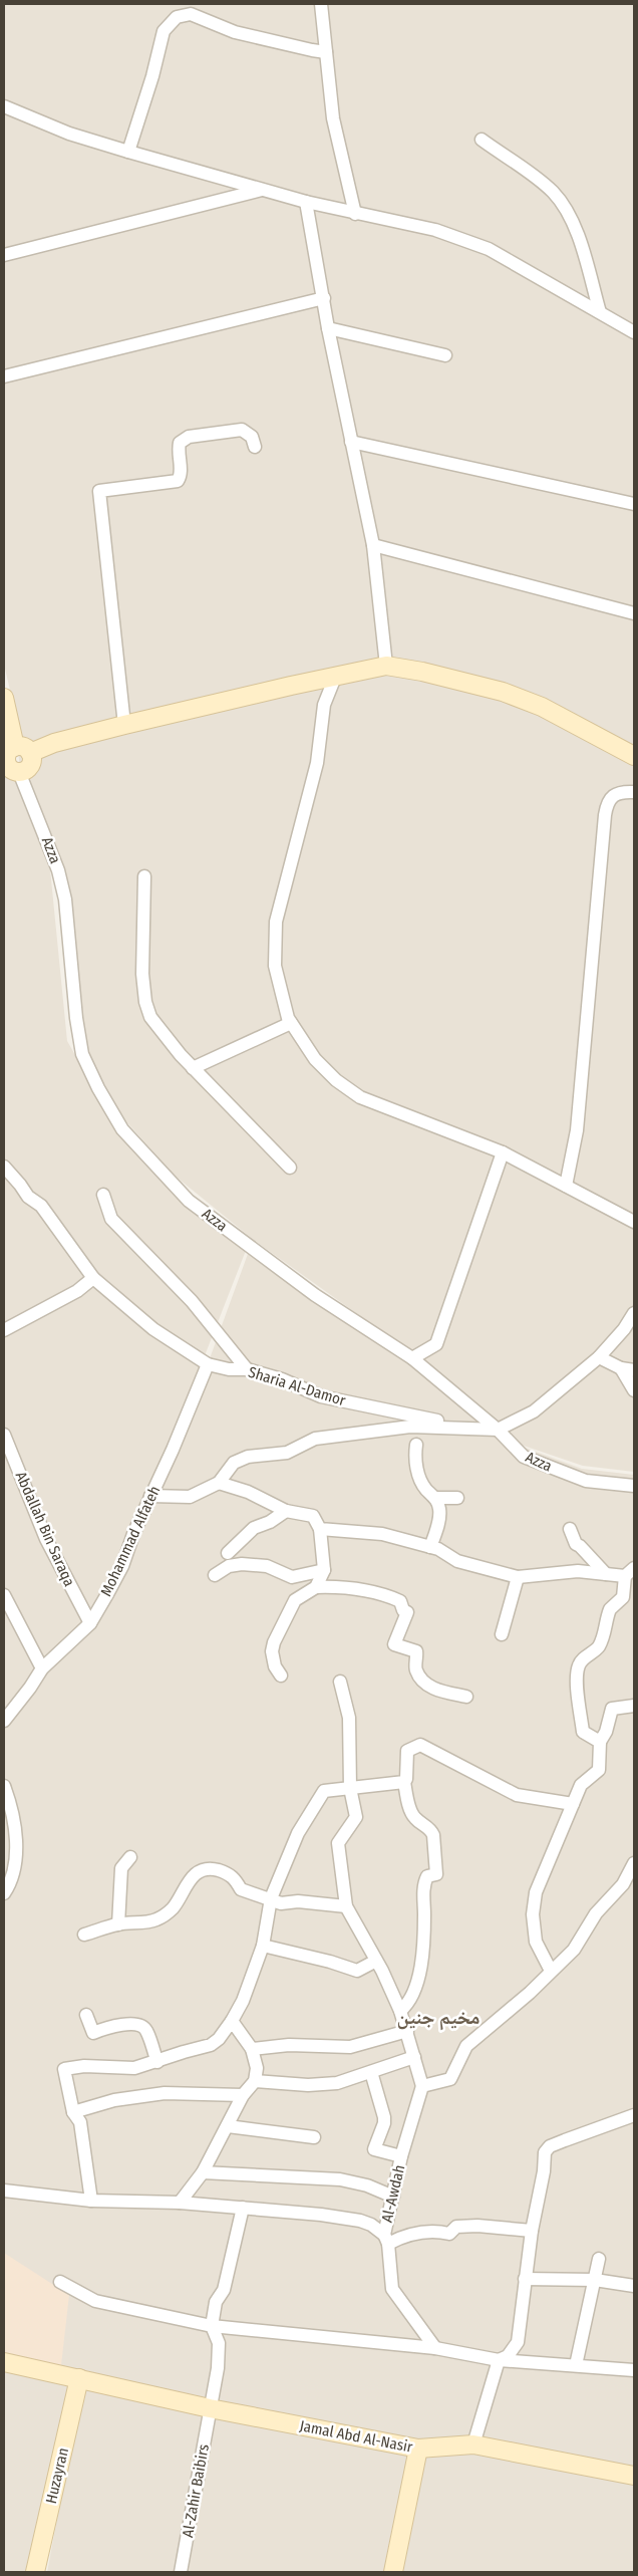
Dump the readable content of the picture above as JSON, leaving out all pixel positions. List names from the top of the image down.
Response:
{
  "streets": {
    "street": [
      "Azza",
      "Sharia Al-Damor",
      "Abdallah Bin Saraqa",
      "Mohammad Alfateh",
      "Al-Awdah",
      "Jamal Abd Al-Nasir",
      "Huzayran",
      "Al-Zahir Baibirs"
    ]
  },
  "crossings": [
    ["Azza", "Sharia Al-Damor"],
    ["Sharia Al-Damor", "Mohammad Alfateh"],
    ["Abdallah Bin Saraqa", "Mohammad Alfateh"],
    ["Jamal Abd Al-Nasir", "Huzayran"],
    ["Jamal Abd Al-Nasir", "Al-Zahir Baibirs"]
  ],
  "districts": ["مخيم جنين"]
}
